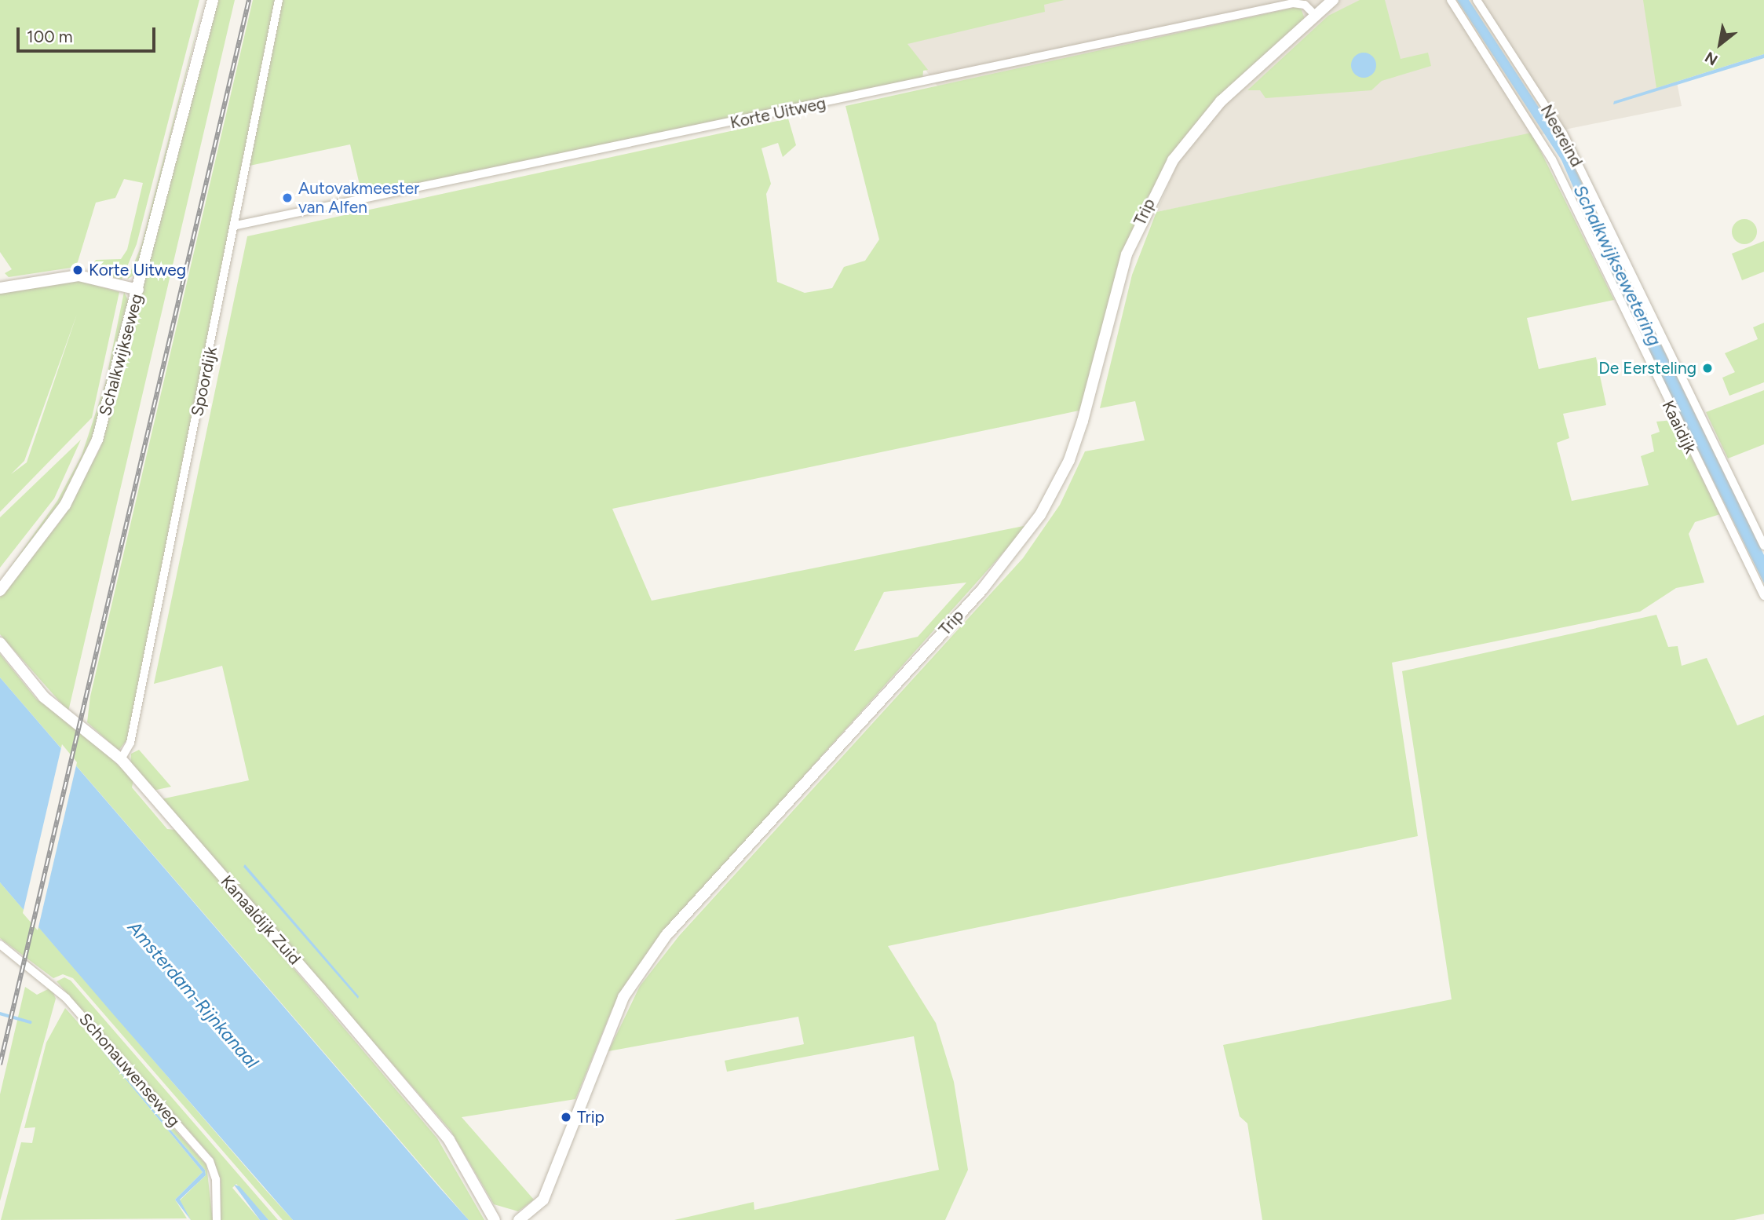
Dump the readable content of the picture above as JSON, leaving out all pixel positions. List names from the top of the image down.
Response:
{
  "streets": {
    "street": [
      "Korte Uitweg",
      "Neereind",
      "Trip",
      "Schalkwijkseweg",
      "Spoordijk",
      "Kaaidijk",
      "Kanaaldijk Zuid",
      "Schonauwenseweg"
    ]
  },
  "crossings": [
    ["Korte Uitweg", "Trip"],
    ["Korte Uitweg", "Spoordijk"],
    ["Spoordijk", "Kanaaldijk Zuid"]
  ],
  "water": ["Schalkwijksewetering", "Amsterdam-Rijnkanaal"],
  "places": [
    "Autovakmeester van Alfen",
    "Korte Uitweg",
    "De Eersteling",
    "Trip"
  ],
  "scale_bar": "100 m",
  "north": "bottom left"
}
